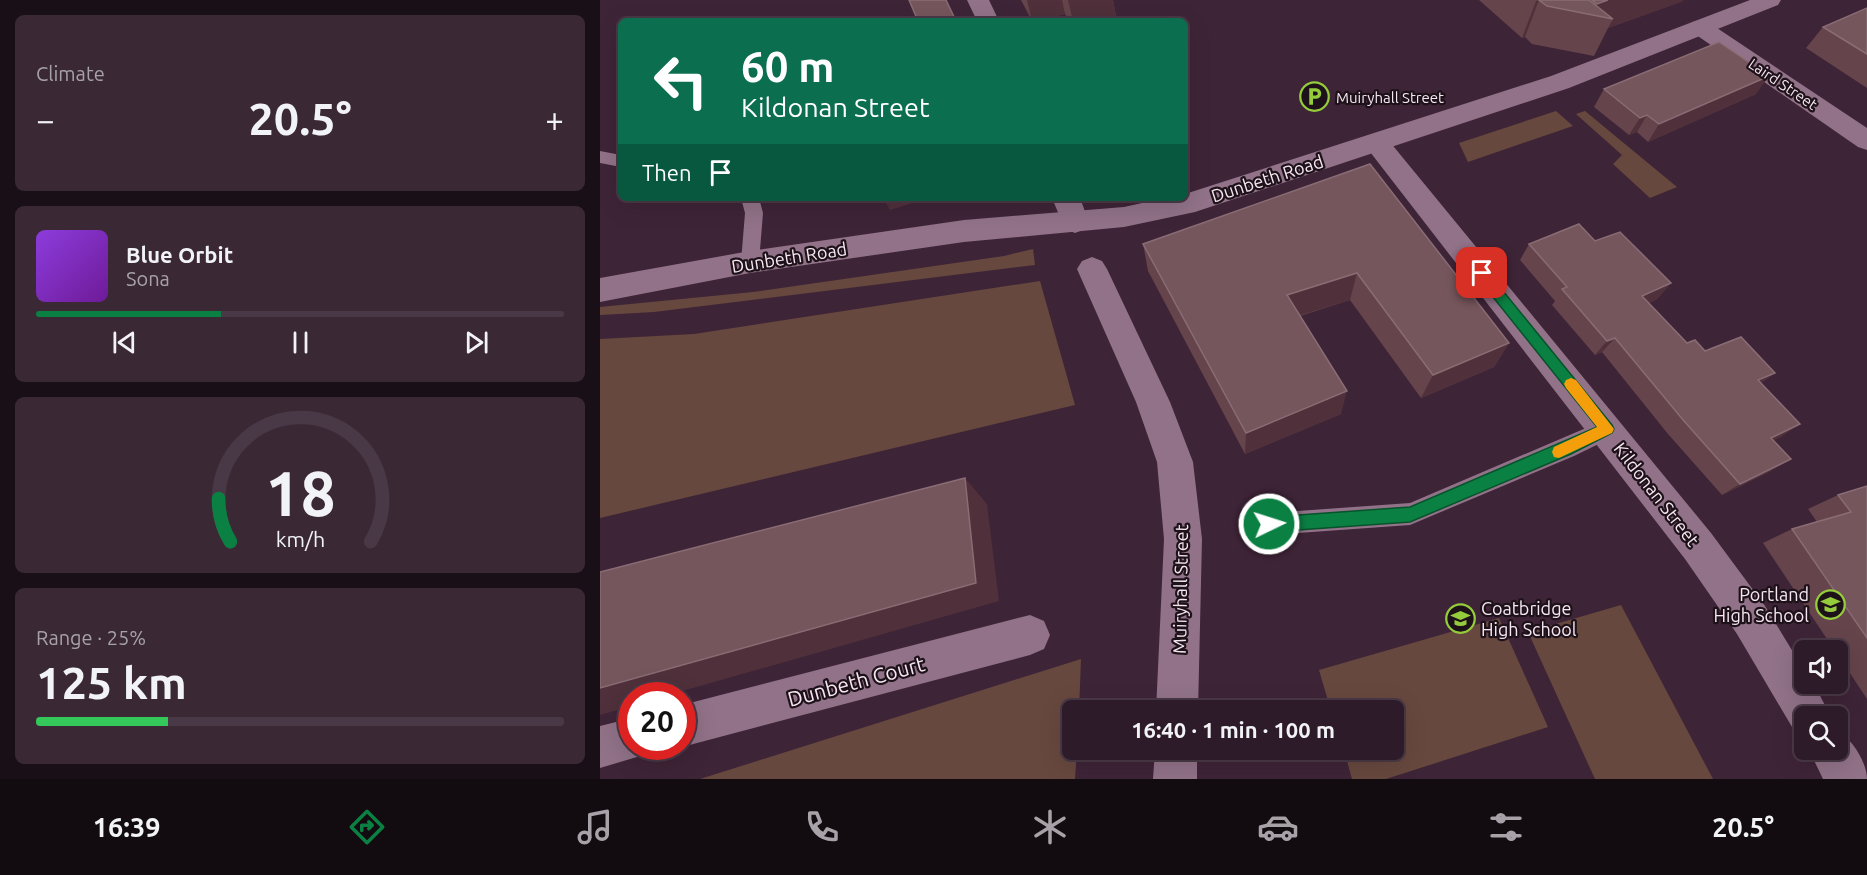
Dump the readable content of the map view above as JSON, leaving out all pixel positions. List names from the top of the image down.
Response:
{
  "streets": {
    "street": [
      "Laird Street",
      "Dunbeth Road",
      "Kildonan Street",
      "Muiryhall Street",
      "Dunbeth Court"
    ]
  },
  "crossings": [
    ["Laird Street", "Dunbeth Road"],
    ["Dunbeth Road", "Kildonan Street"]
  ],
  "places": {
    "parking": ["Muiryhall Street"],
    "school or university": ["Portland High School", "Coatbridge High School"]
  },
  "page": {
    "tile": [
      "Climate",
      ["Range · 25%", "125 km"]
    ],
    "turn": ["60 m", "Kildonan Street"],
    "heat": ["−", "20.5°", "+"],
    "then": "Then",
    "song": ["Blue Orbit", "Sona"],
    "limit": "20",
    "trip": "16:40 · 1 min · 100 m",
    "tabs": ["16:39", "20.5°"],
    "gauge": ["18", "km/h"]
  }
}
